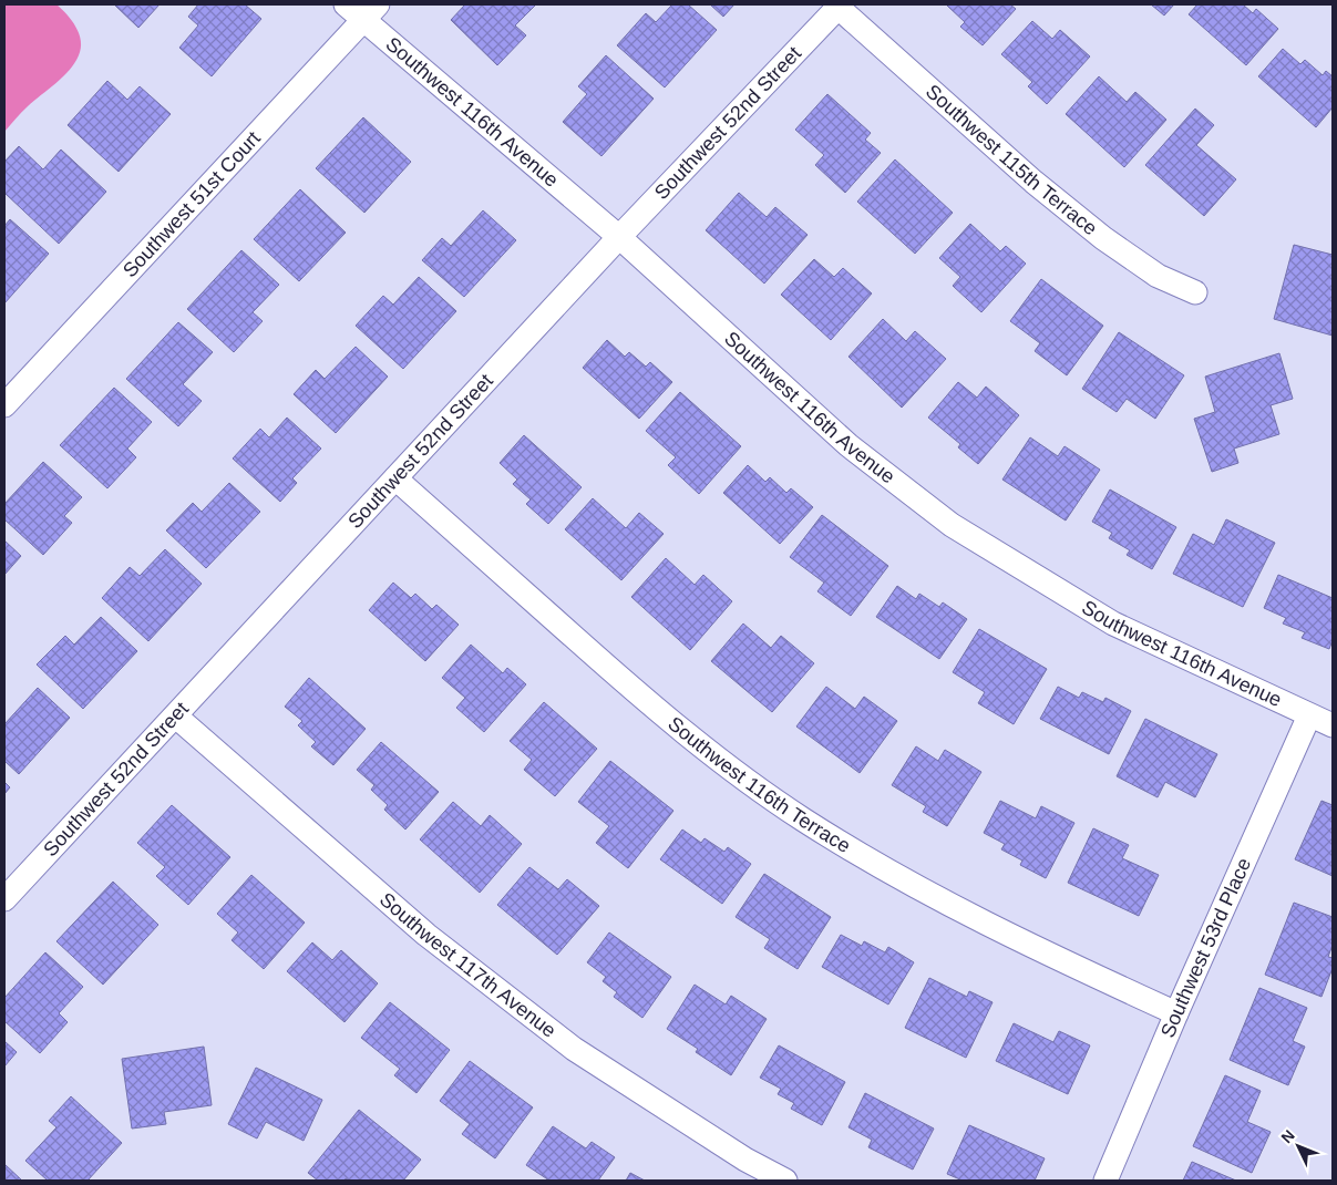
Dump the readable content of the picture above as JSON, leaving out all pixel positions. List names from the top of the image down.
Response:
{
  "streets": {
    "street": [
      "Southwest 116th Avenue",
      "Southwest 52nd Street",
      "Southwest 115th Terrace",
      "Southwest 51st Court",
      "Southwest 116th Terrace",
      "Southwest 53rd Place",
      "Southwest 117th Avenue"
    ]
  },
  "crossings": [
    ["Southwest 116th Avenue", "Southwest 52nd Street"],
    ["Southwest 116th Avenue", "Southwest 51st Court"],
    ["Southwest 116th Avenue", "Southwest 53rd Place"],
    ["Southwest 52nd Street", "Southwest 115th Terrace"],
    ["Southwest 52nd Street", "Southwest 116th Terrace"],
    ["Southwest 52nd Street", "Southwest 117th Avenue"],
    ["Southwest 116th Terrace", "Southwest 53rd Place"]
  ],
  "north": "top left"
}
